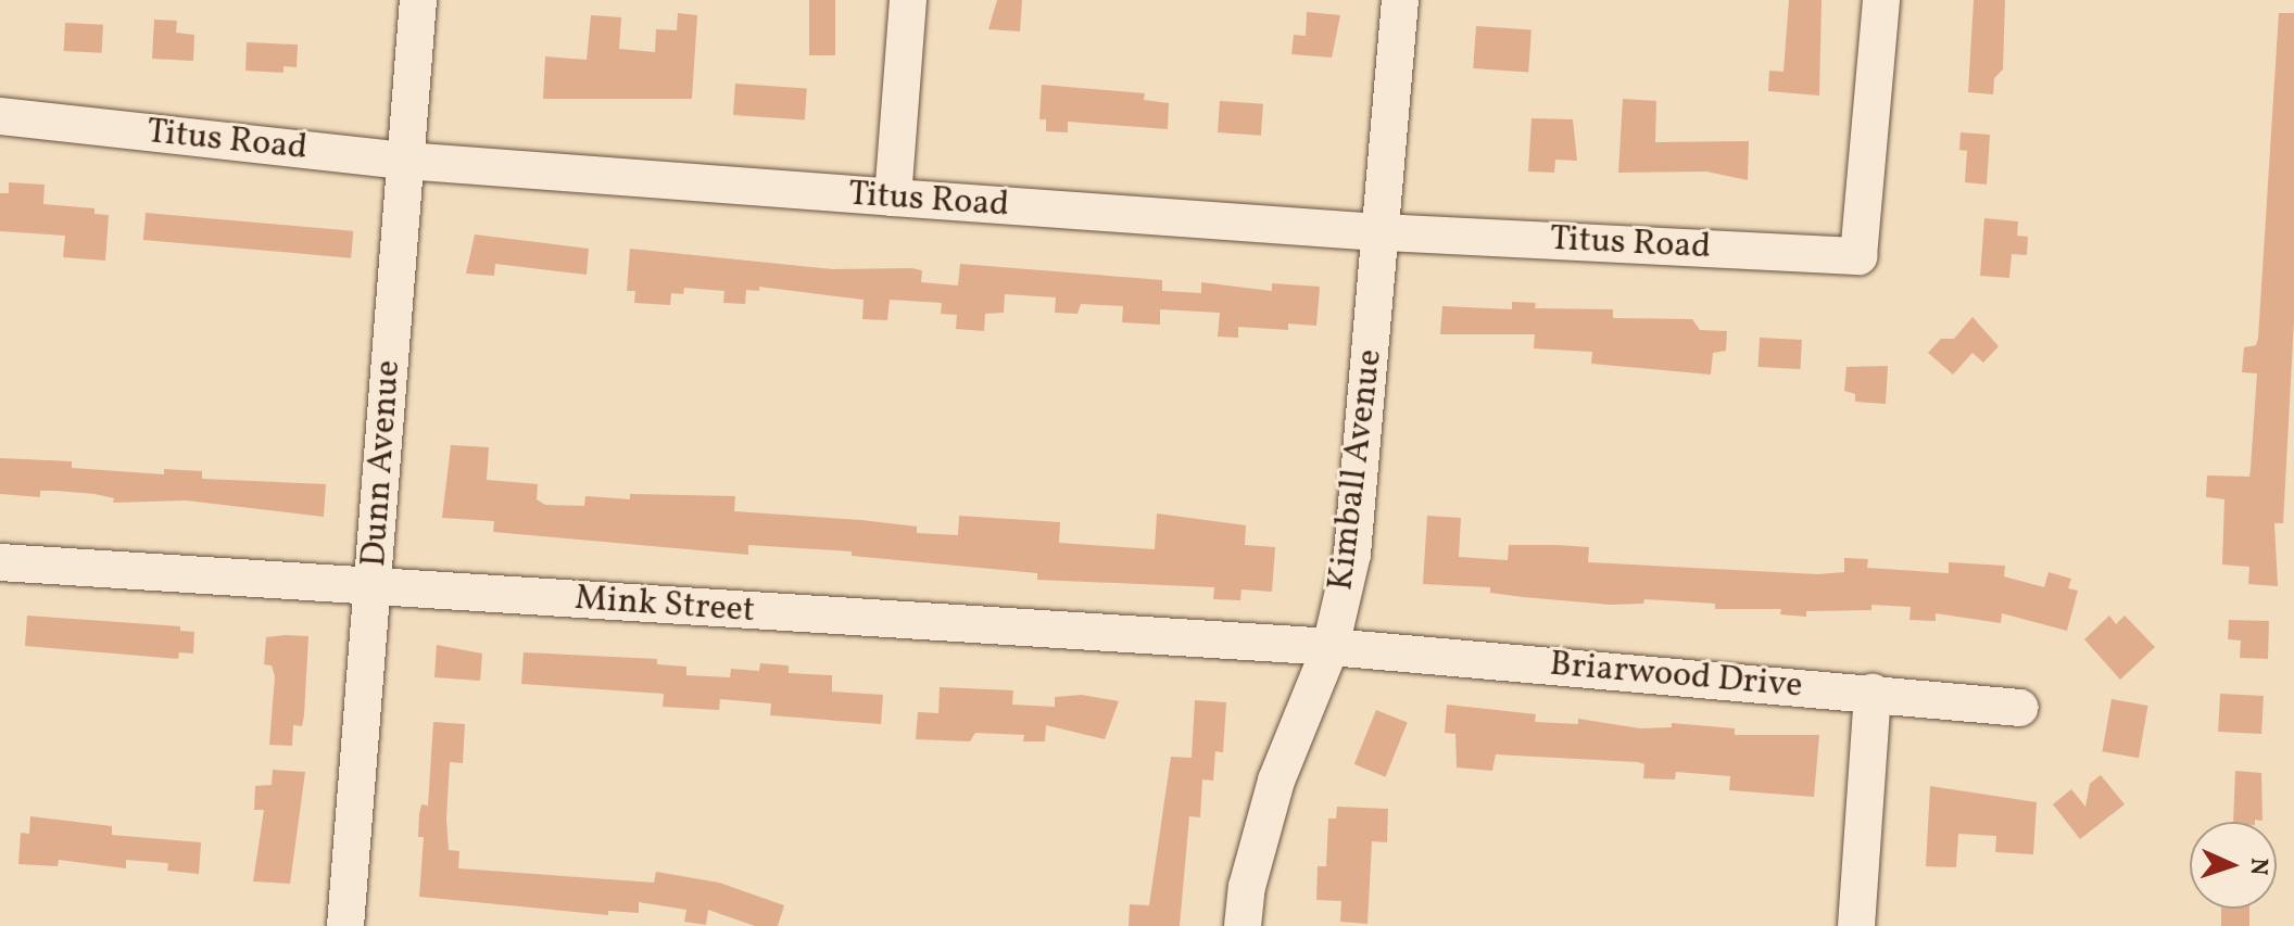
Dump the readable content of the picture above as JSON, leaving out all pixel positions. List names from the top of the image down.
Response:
{
  "streets": {
    "street": [
      "Titus Road",
      "Dunn Avenue",
      "Kimball Avenue",
      "Mink Street",
      "Briarwood Drive"
    ]
  },
  "crossings": [
    ["Titus Road", "Dunn Avenue"],
    ["Titus Road", "Kimball Avenue"],
    ["Dunn Avenue", "Mink Street"],
    ["Kimball Avenue", "Mink Street"],
    ["Kimball Avenue", "Briarwood Drive"],
    ["Mink Street", "Briarwood Drive"]
  ],
  "north": "right"
}
